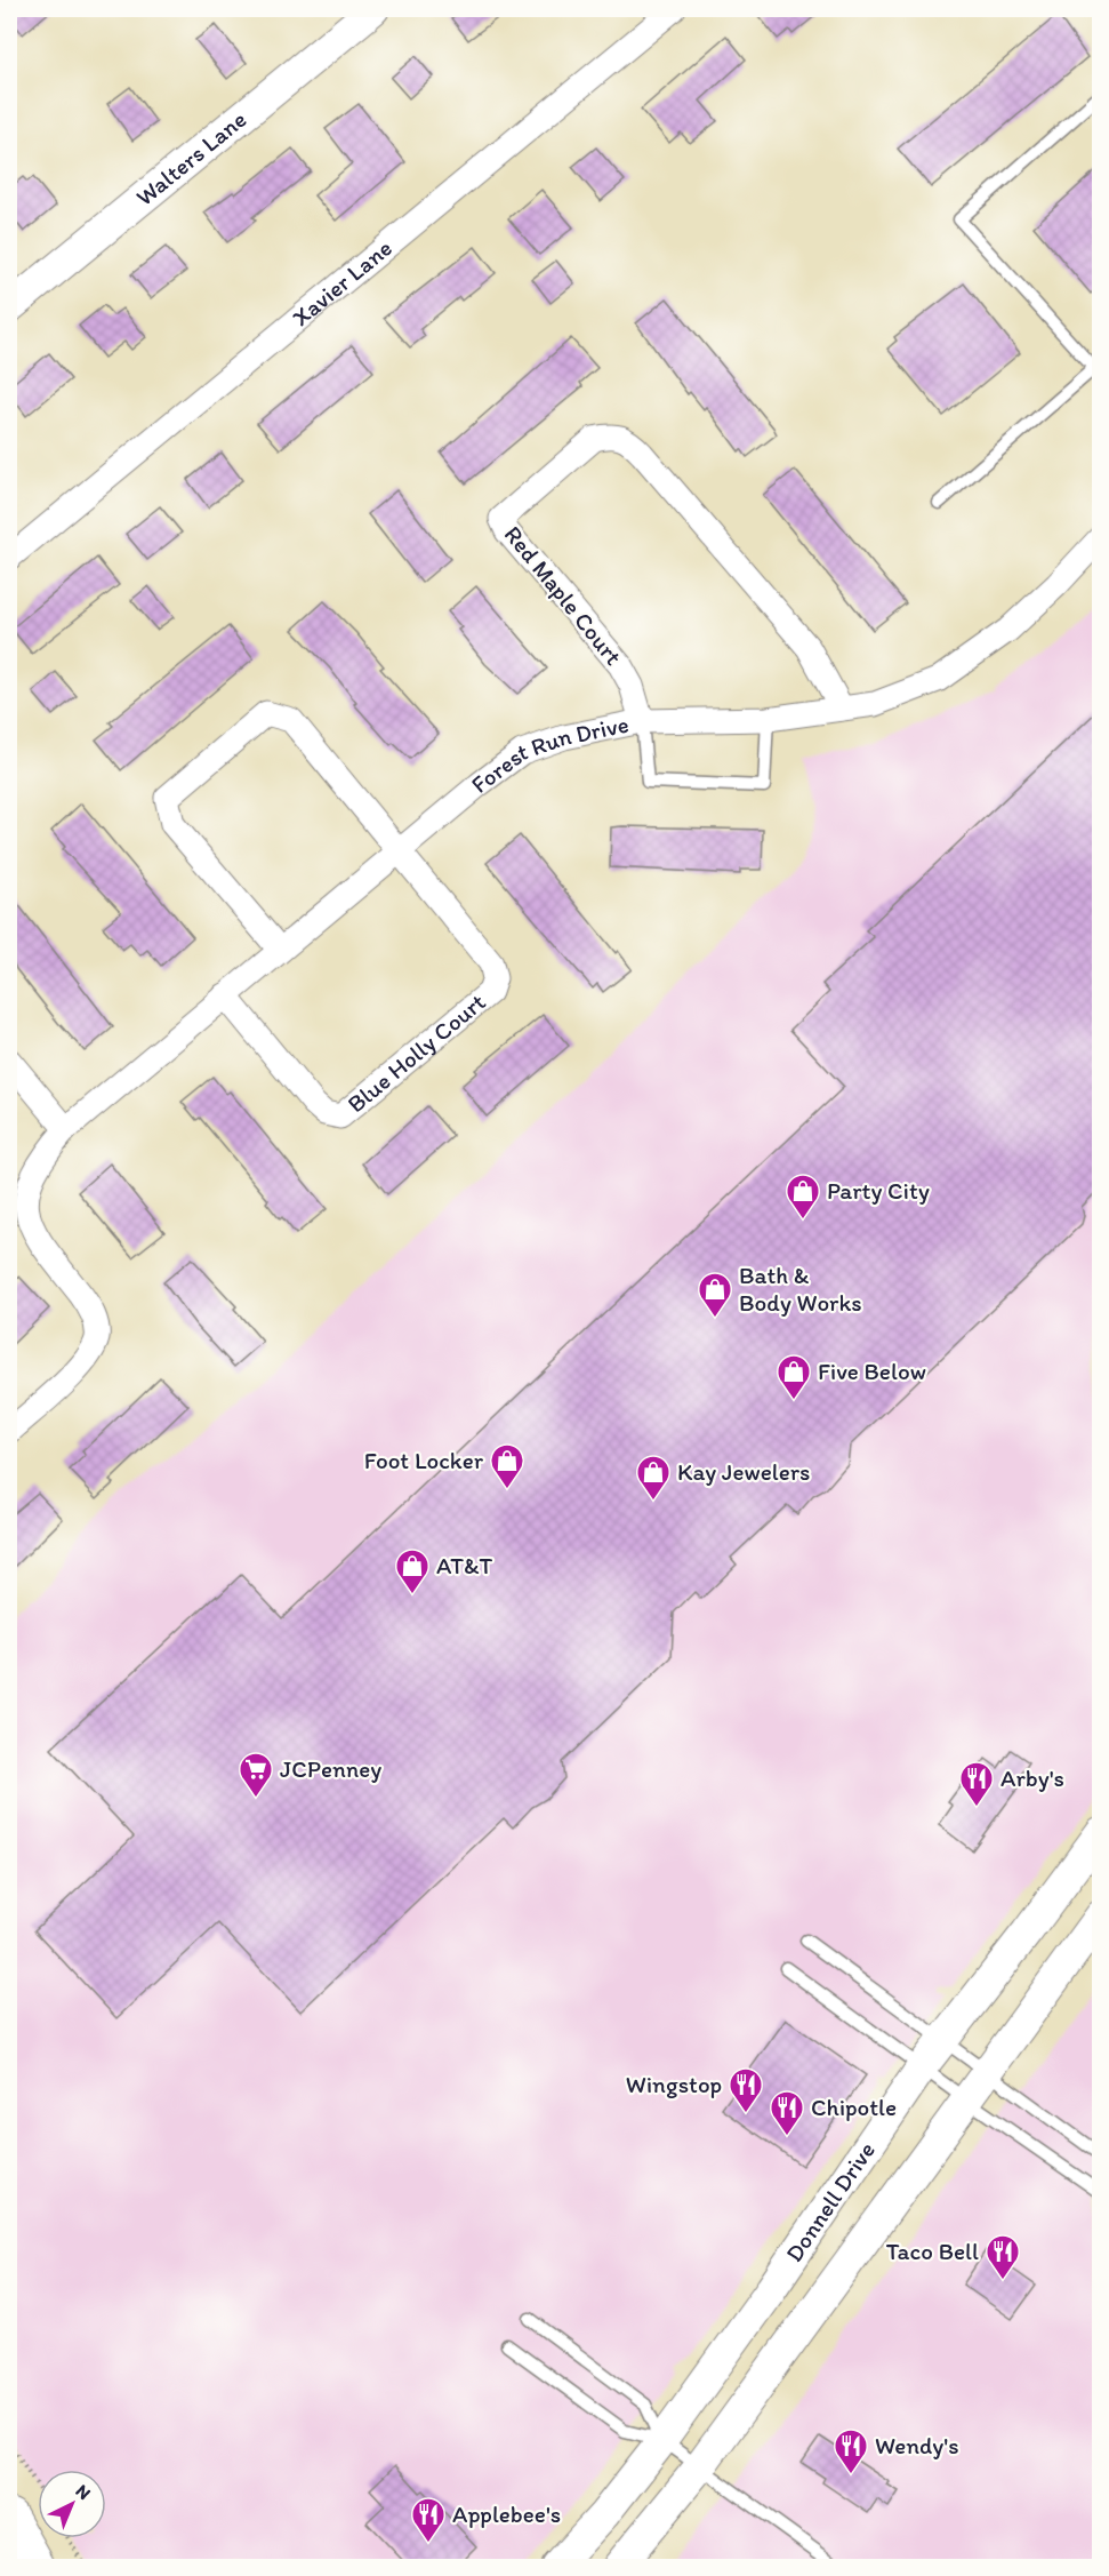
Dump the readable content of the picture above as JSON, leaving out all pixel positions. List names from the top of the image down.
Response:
{
  "streets": {
    "street": [
      "Walters Lane",
      "Xavier Lane",
      "Red Maple Court",
      "Forest Run Drive",
      "Blue Holly Court",
      "Donnell Drive"
    ]
  },
  "crossings": [
    ["Red Maple Court", "Forest Run Drive"],
    ["Forest Run Drive", "Blue Holly Court"]
  ],
  "places": {
    "shop": [
      "Party City",
      "Bath & Body Works",
      "Five Below",
      "Foot Locker",
      "Kay Jewelers",
      "AT&T"
    ],
    "supermarket": ["JCPenney"],
    "restaurant": [
      "Arby's",
      "Wingstop",
      "Chipotle",
      "Taco Bell",
      "Wendy's",
      "Applebee's"
    ]
  },
  "north": "top right"
}
